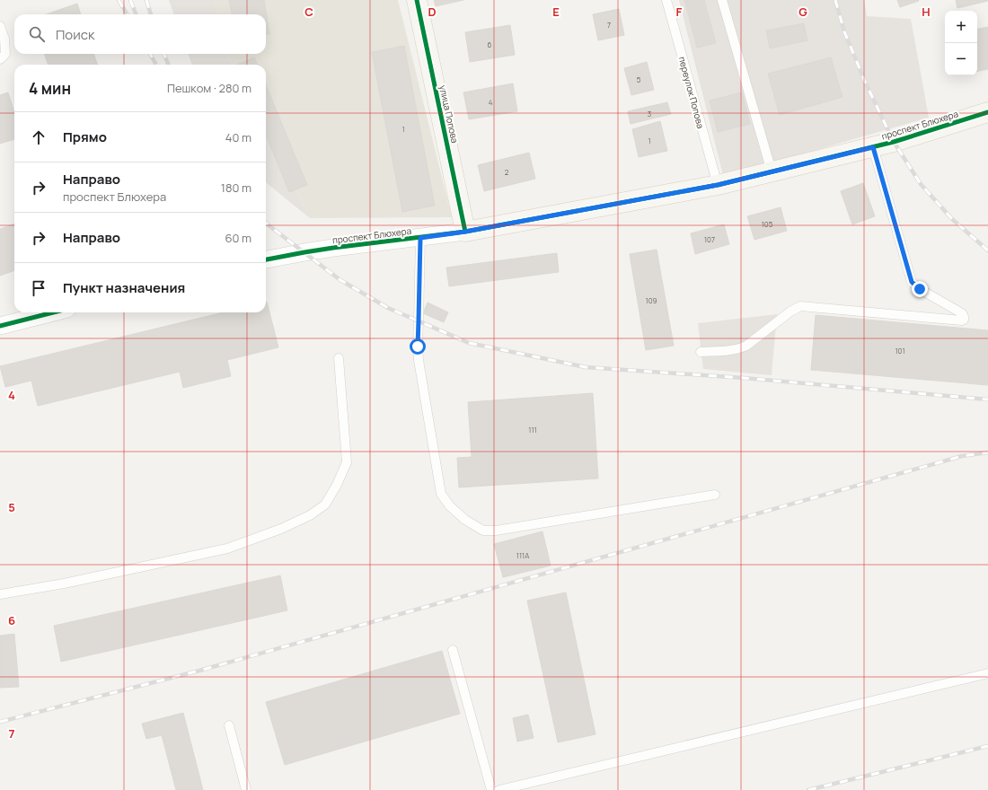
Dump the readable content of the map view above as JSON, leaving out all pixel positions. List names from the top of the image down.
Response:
{
  "streets": {
    "street": ["улица Попова", "проспект Блюхера"],
    "lane": ["переулок Попова"]
  },
  "crossings": [
    ["переулок Попова", "проспект Блюхера"],
    ["улица Попова", "проспект Блюхера"]
  ],
  "house_numbers": [
    "7",
    "6",
    "5",
    "4",
    "3",
    "1",
    "1",
    "2",
    "105",
    "107",
    "109",
    "101",
    "111",
    "111А"
  ],
  "page": {
    "map_buttons": ["+", "−"],
    "search": "Поиск",
    "heading": ["4 мин", "Пешком · 280 m"],
    "list": [
      ["Прямо", "40 m"],
      ["Направо", "проспект Блюхера", "180 m"],
      ["Направо", "60 m"],
      "Пункт назначения"
    ]
  },
  "grid": {
    "columns": [
      "C",
      "D",
      "E",
      "F",
      "G",
      "H"
    ],
    "rows": [
      "4",
      "5",
      "6",
      "7"
    ]
  }
}
